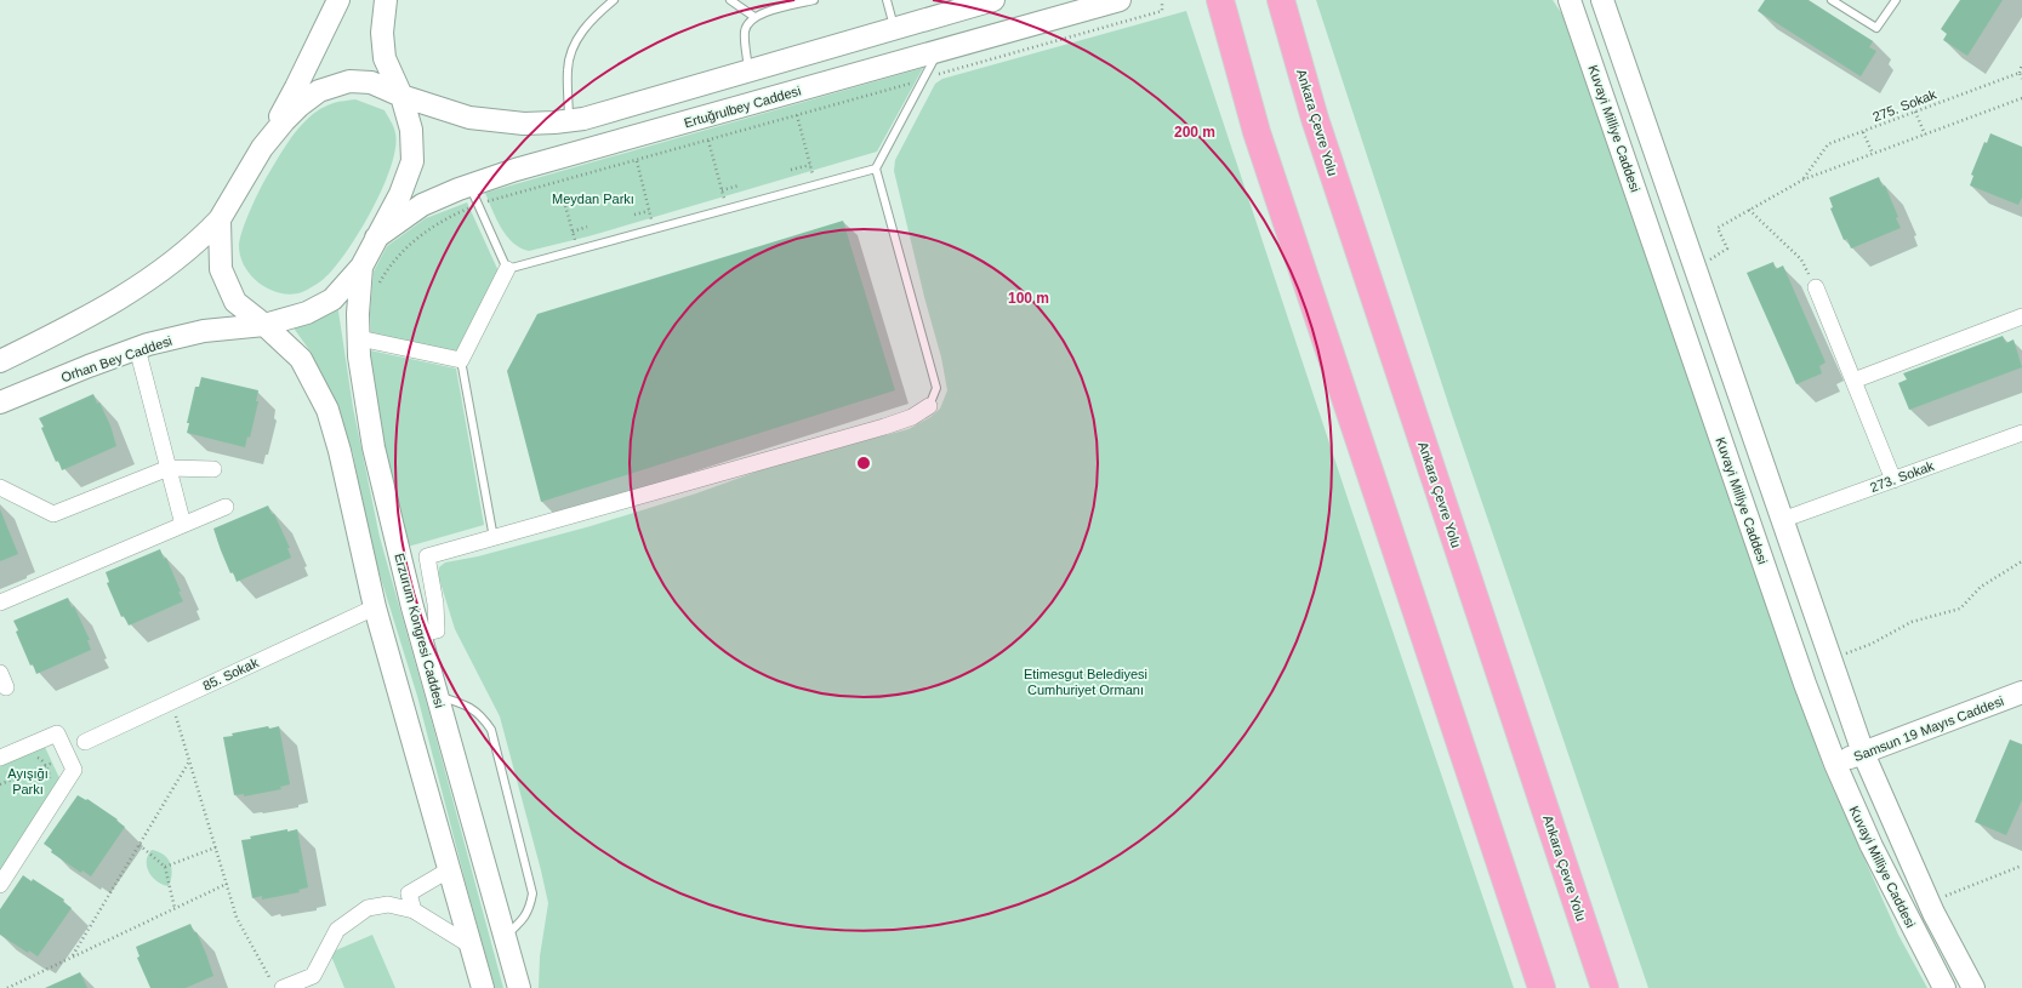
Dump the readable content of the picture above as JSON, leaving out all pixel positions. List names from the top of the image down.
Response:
{
  "streets": {
    "highway": ["Ankara Çevre Yolu"],
    "main road": [
      "Ertuğrulbey Caddesi",
      "Kuvayi Milliye Caddesi",
      "Orhan Bey Caddesi",
      "Erzurum Kongresi Caddesi",
      "Samsun 19 Mayıs Caddesi"
    ],
    "street": ["273. Sokak", "85. Sokak"],
    "path": ["275. Sokak"]
  },
  "crossings": [
    ["275. Sokak", "Kuvayi Milliye Caddesi"],
    ["Ertuğrulbey Caddesi", "Orhan Bey Caddesi"],
    ["Ertuğrulbey Caddesi", "Erzurum Kongresi Caddesi"],
    ["Kuvayi Milliye Caddesi", "273. Sokak"],
    ["Kuvayi Milliye Caddesi", "Samsun 19 Mayıs Caddesi"],
    ["Orhan Bey Caddesi", "Erzurum Kongresi Caddesi"]
  ],
  "parks": ["Meydan Parkı", "Etimesgut Belediyesi Cumhuriyet Ormanı", "Ayışığı Parkı"],
  "rings": ["200 m", "100 m"]
}
